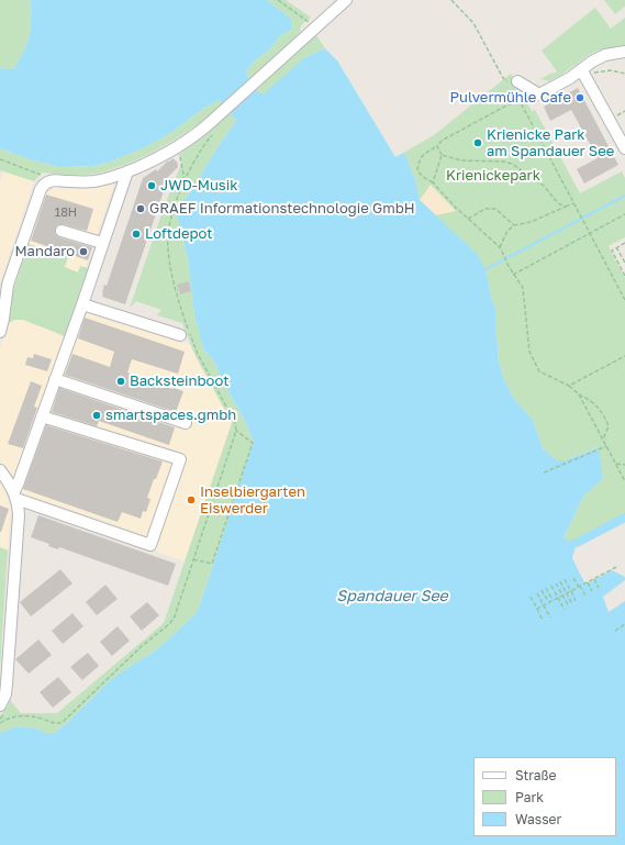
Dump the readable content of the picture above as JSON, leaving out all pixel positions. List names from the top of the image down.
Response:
{
  "water": ["Spandauer See"],
  "parks": ["Krienickepark"],
  "places": [
    "Pulvermühle Cafe",
    "Krienicke Park am Spandauer See",
    "JWD-Musik",
    "GRAEF Informationstechnologie GmbH",
    "Loftdepot",
    "Mandaro",
    "Backsteinboot",
    "smartspaces.gmbh",
    "Inselbiergarten Eiswerder"
  ],
  "house_numbers": ["18H"],
  "legend": ["Straße", "Park", "Wasser"]
}
